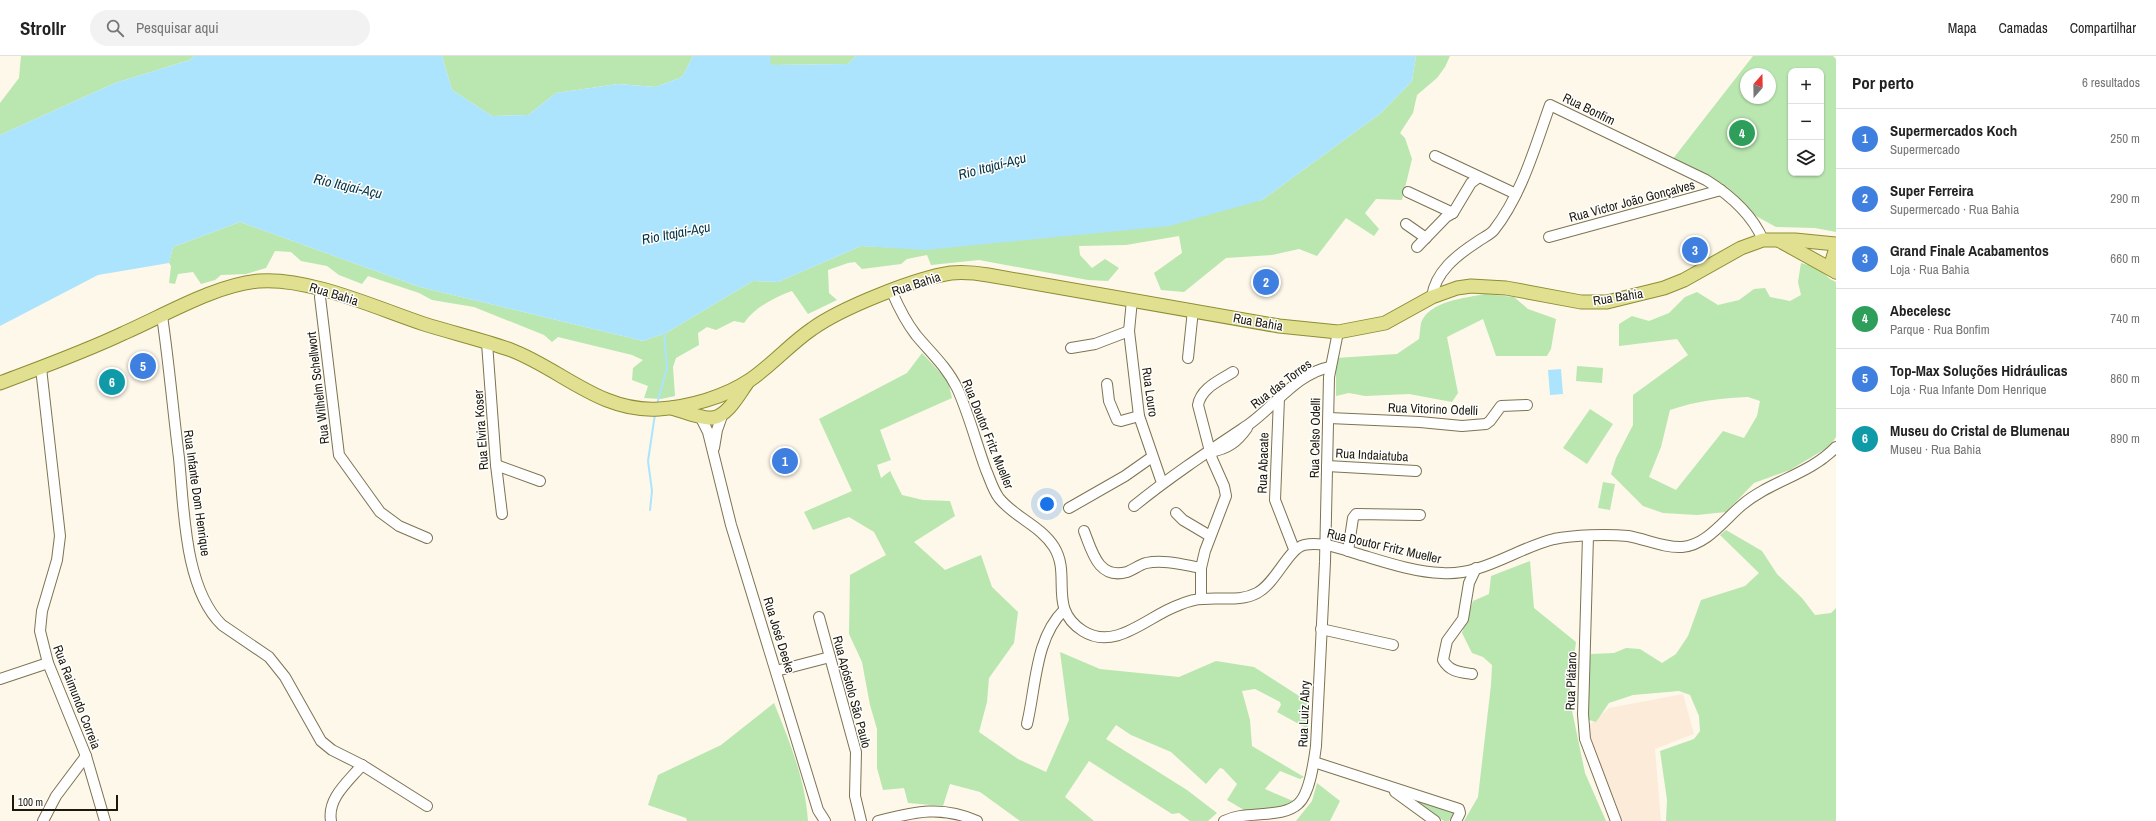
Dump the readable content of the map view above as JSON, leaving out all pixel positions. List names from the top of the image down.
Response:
{
  "streets": {
    "main road": ["Rua Bahia"],
    "street": [
      "Rua Bonfim",
      "Rua Victor João Gonçalves",
      "Rua das Torres",
      "Rua Wilhelm Schellwort",
      "Rua Louro",
      "Rua Vitorino Odelli",
      "Rua Elvira Koser",
      "Rua Doutor Fritz Mueller",
      "Rua Celso Odelli",
      "Rua Indaiatuba",
      "Rua Abacate",
      "Rua Infante Dom Henrique",
      "Rua José Deeke",
      "Rua Plátano",
      "Rua Apóstolo São Paulo",
      "Rua Raimundo Correia",
      "Rua Luiz Abry"
    ]
  },
  "crossings": [
    ["Rua Bonfim", "Rua Victor João Gonçalves"],
    ["Rua Bonfim", "Rua Bahia"],
    ["Rua Bahia", "Rua Wilhelm Schellwort"],
    ["Rua Bahia", "Rua Louro"],
    ["Rua Bahia", "Rua Elvira Koser"],
    ["Rua Bahia", "Rua Doutor Fritz Mueller"],
    ["Rua Bahia", "Rua Celso Odelli"],
    ["Rua Bahia", "Rua Infante Dom Henrique"],
    ["Rua Bahia", "Rua José Deeke"],
    ["Rua Bahia", "Rua Raimundo Correia"],
    ["Rua das Torres", "Rua Louro"],
    ["Rua das Torres", "Rua Celso Odelli"],
    ["Rua das Torres", "Rua Abacate"],
    ["Rua Vitorino Odelli", "Rua Celso Odelli"],
    ["Rua Doutor Fritz Mueller", "Rua Celso Odelli"],
    ["Rua Doutor Fritz Mueller", "Rua Abacate"],
    ["Rua Doutor Fritz Mueller", "Rua Plátano"],
    ["Rua Doutor Fritz Mueller", "Rua Luiz Abry"],
    ["Rua Celso Odelli", "Rua Indaiatuba"],
    ["Rua Celso Odelli", "Rua Luiz Abry"]
  ],
  "water": ["Rio Itajaí-Açu"],
  "scale_bar": "100 m",
  "north": "top",
  "page": {
    "header": "Strollr",
    "search": "Pesquisar aqui",
    "nav": ["Mapa", "Camadas", "Compartilhar"],
    "heading": ["Por perto", "6 resultados"],
    "map_buttons": ["+", "−"],
    "list": [
      {
        "mark": "1",
        "name": "Supermercados Koch",
        "note": "Supermercado",
        "value": "250 m"
      },
      {
        "mark": "2",
        "name": "Super Ferreira",
        "note": "Supermercado · Rua Bahia",
        "value": "290 m"
      },
      {
        "mark": "3",
        "name": "Grand Finale Acabamentos",
        "note": "Loja · Rua Bahia",
        "value": "660 m"
      },
      {
        "mark": "4",
        "name": "Abecelesc",
        "note": "Parque · Rua Bonfim",
        "value": "740 m"
      },
      {
        "mark": "5",
        "name": "Top-Max Soluções Hidráulicas",
        "note": "Loja · Rua Infante Dom Henrique",
        "value": "860 m"
      },
      {
        "mark": "6",
        "name": "Museu do Cristal de Blumenau",
        "note": "Museu · Rua Bahia",
        "value": "890 m"
      }
    ],
    "pins": [
      "4",
      "3",
      "2",
      "5",
      "6",
      "1"
    ],
    "scale": "100 m"
  }
}
